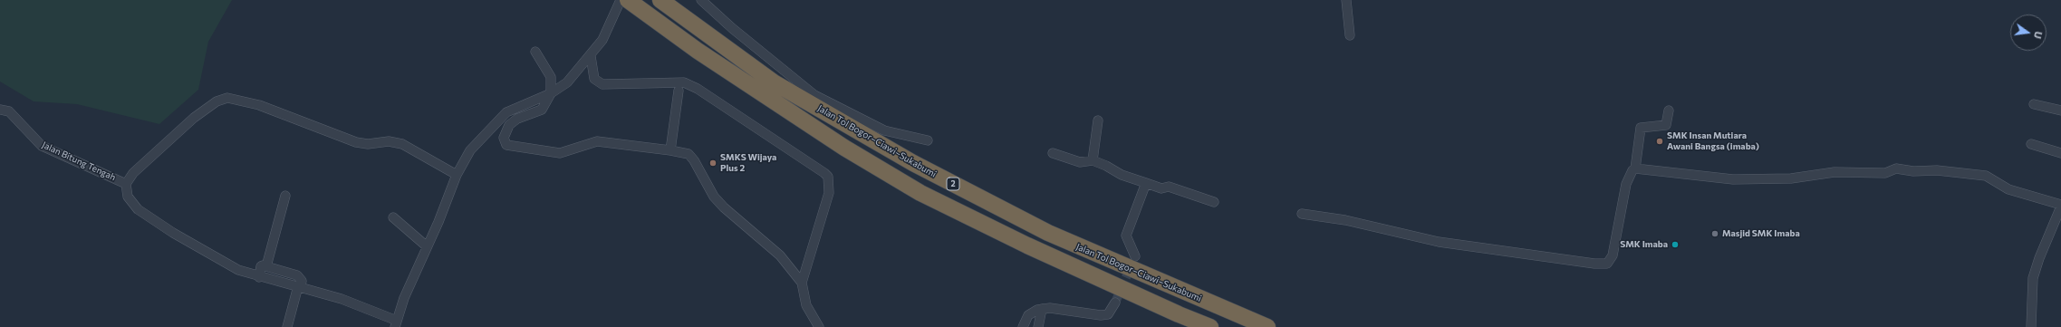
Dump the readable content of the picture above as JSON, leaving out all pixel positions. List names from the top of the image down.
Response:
{
  "streets": {
    "highway": ["Jalan Tol Bogor–Ciawi–Sukabumi", "2"],
    "street": ["Jalan Bitung Tengah"]
  },
  "places": [
    "SMK Insan Mutiara Awani Bangsa (imaba)",
    "SMKS Wijaya Plus 2",
    "Masjid SMK Imaba",
    "SMK Imaba"
  ],
  "north": "right"
}
